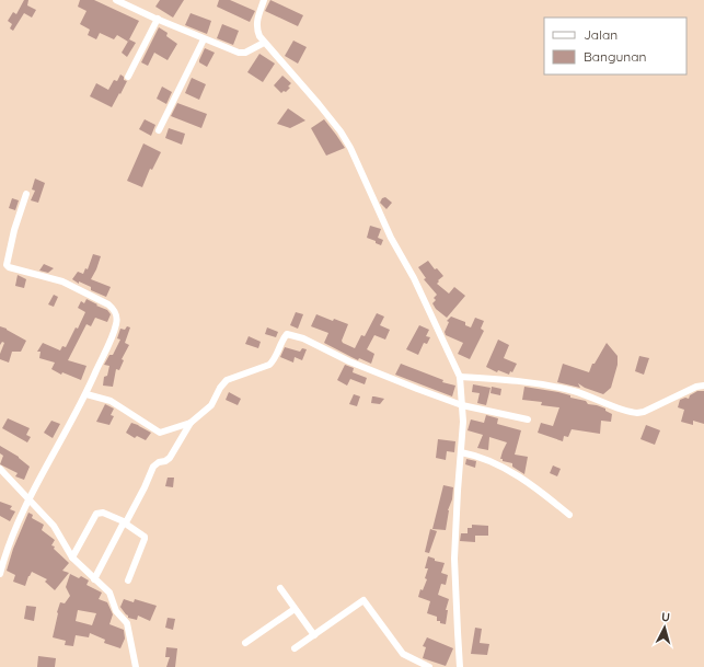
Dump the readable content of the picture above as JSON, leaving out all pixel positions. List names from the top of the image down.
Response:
{
  "legend": ["Jalan", "Bangunan"],
  "north": "top"
}
